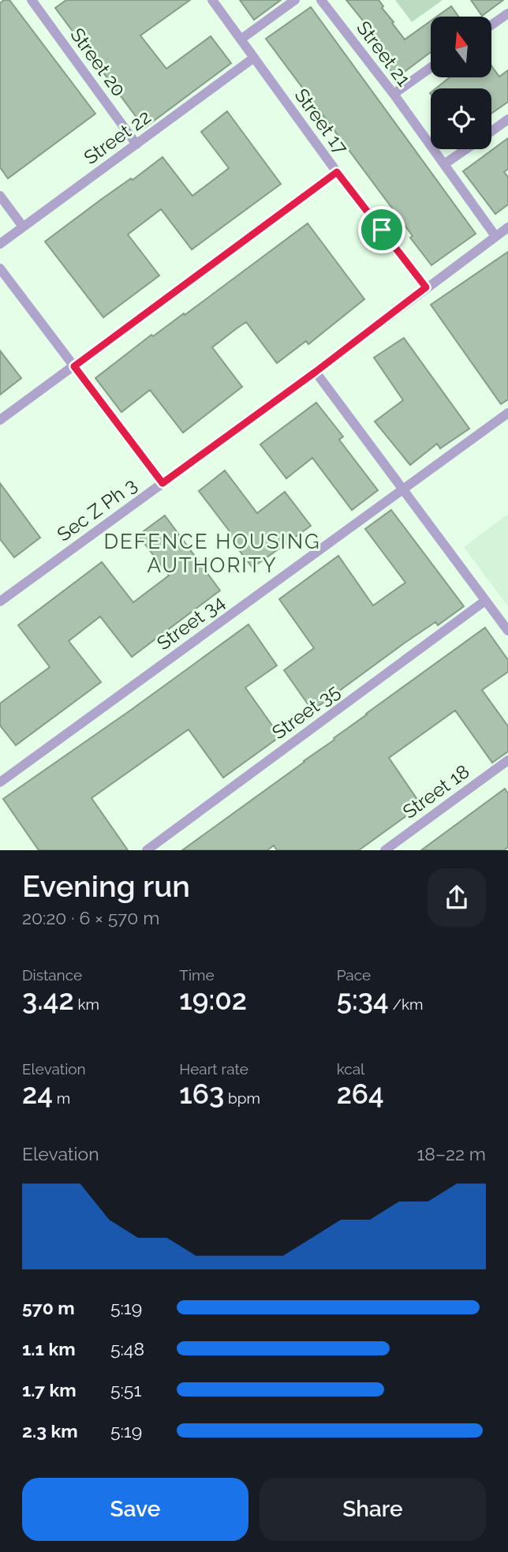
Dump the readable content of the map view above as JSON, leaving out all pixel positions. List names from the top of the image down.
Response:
{
  "streets": {
    "street": [
      "Street 21",
      "Street 20",
      "Street 17",
      "Street 22",
      "Sec Z Ph 3",
      "Street 34",
      "Street 35",
      "Street 18"
    ]
  },
  "crossings": [
    ["Street 21", "Sec Z Ph 3"],
    ["Street 20", "Street 22"],
    ["Street 17", "Street 22"],
    ["Street 17", "Sec Z Ph 3"]
  ],
  "districts": ["DEFENCE HOUSING AUTHORITY"],
  "north": "top",
  "page": {
    "heading": ["Evening run", "20:20 · 6 × 570 m"],
    "stats": [
      ["Distance", "3.42 km"],
      ["Time", "19:02"],
      ["Pace", "5:34 /km"],
      ["Elevation", "24 m"],
      ["Heart rate", "163 bpm"],
      ["kcal", "264"]
    ],
    "chart": ["Elevation", "18–22 m"],
    "list": [
      {
        "name": "570 m",
        "note": "5:19"
      },
      {
        "name": "1.1 km",
        "note": "5:48"
      },
      {
        "name": "1.7 km",
        "note": "5:51"
      },
      {
        "name": "2.3 km",
        "note": "5:19"
      }
    ],
    "buttons": ["Save", "Share"]
  }
}
